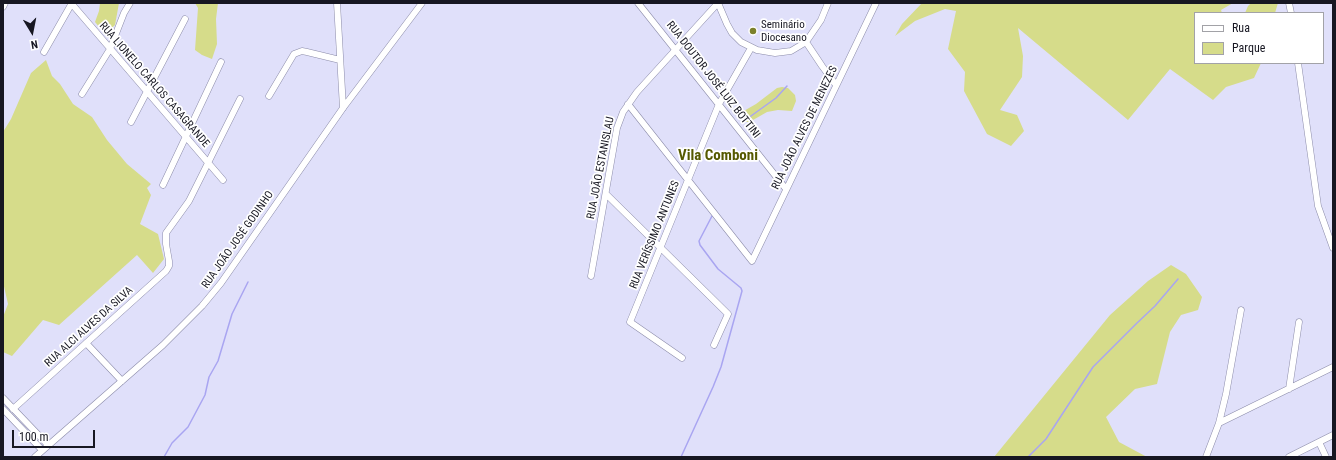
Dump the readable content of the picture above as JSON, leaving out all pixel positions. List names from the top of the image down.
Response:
{
  "streets": {
    "street": [
      "RUA DOUTOR JOSÉ LUIZ BOTTINI",
      "RUA LIONELO CARLOS CASAGRANDE",
      "RUA JOÃO ALVES DE MENEZES",
      "RUA JOÃO ESTANISLAU",
      "RUA VERÍSSIMO ANTUNES",
      "RUA JOÃO JOSÉ GODINHO",
      "RUA ALCI ALVES DA SILVA"
    ]
  },
  "crossings": [
    ["RUA DOUTOR JOSÉ LUIZ BOTTINI", "RUA JOÃO ALVES DE MENEZES"],
    ["RUA DOUTOR JOSÉ LUIZ BOTTINI", "RUA JOÃO ESTANISLAU"],
    ["RUA DOUTOR JOSÉ LUIZ BOTTINI", "RUA VERÍSSIMO ANTUNES"],
    ["RUA LIONELO CARLOS CASAGRANDE", "RUA ALCI ALVES DA SILVA"],
    ["RUA JOÃO ALVES DE MENEZES", "RUA VERÍSSIMO ANTUNES"]
  ],
  "districts": ["Vila Comboni"],
  "places": ["Seminário Diocesano"],
  "legend": ["Rua", "Parque"],
  "scale_bar": "100 m",
  "north": "bottom"
}
